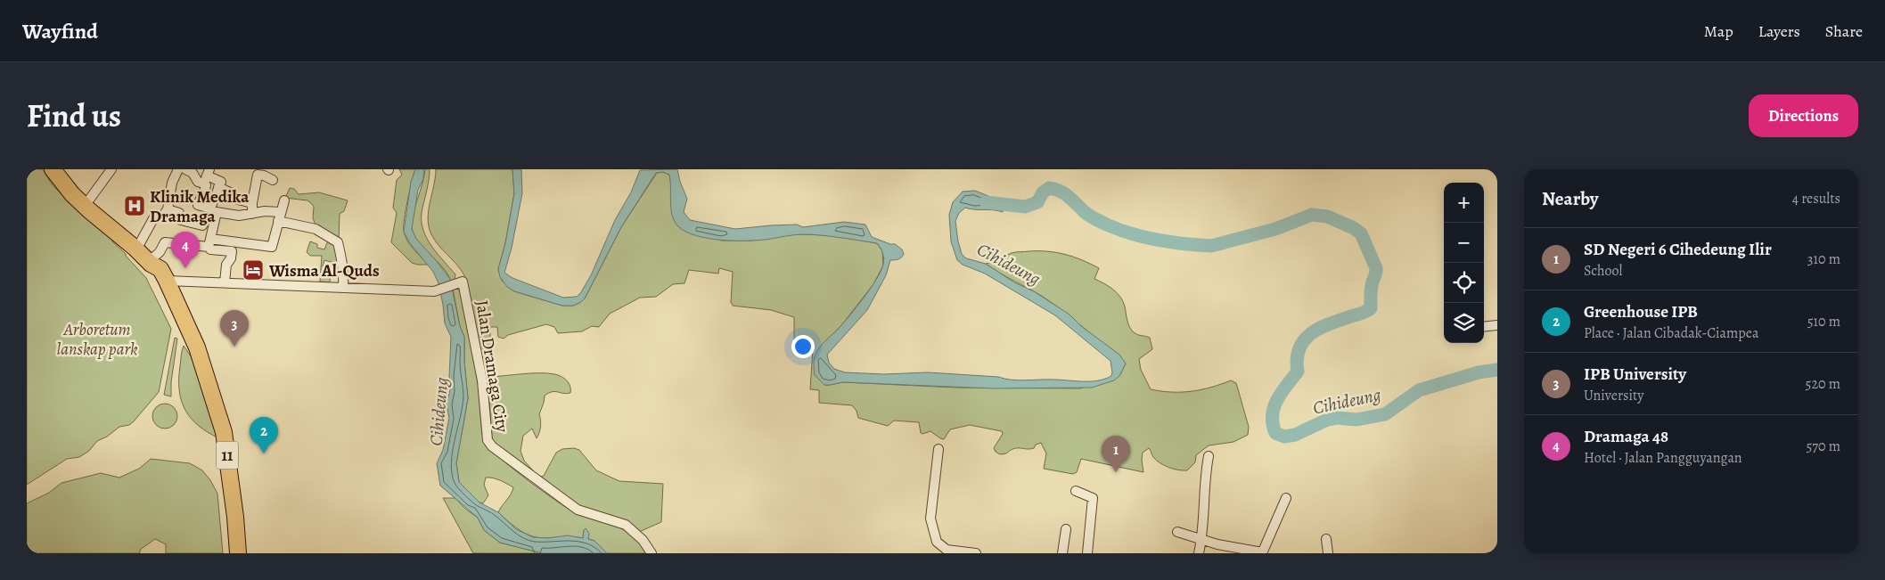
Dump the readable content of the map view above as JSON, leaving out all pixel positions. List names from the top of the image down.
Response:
{
  "streets": {
    "highway": ["11"],
    "street": ["Jalan Dramaga City"]
  },
  "water": ["Cihideung"],
  "parks": ["Arboretum lanskap park"],
  "places": {
    "hospital": ["Klinik Medika Dramaga"],
    "hotel": ["Wisma Al-Quds"]
  },
  "page": {
    "header": "Wayfind",
    "nav": ["Map", "Layers", "Share"],
    "title": "Find us",
    "buttons": "Directions",
    "heading": ["Nearby", "4 results"],
    "map_buttons": ["+", "−"],
    "list": [
      {
        "mark": "1",
        "name": "SD Negeri 6 Cihedeung Ilir",
        "note": "School",
        "value": "310 m"
      },
      {
        "mark": "2",
        "name": "Greenhouse IPB",
        "note": "Place · Jalan Cibadak-Ciampea",
        "value": "510 m"
      },
      {
        "mark": "3",
        "name": "IPB University",
        "note": "University",
        "value": "520 m"
      },
      {
        "mark": "4",
        "name": "Dramaga 48",
        "note": "Hotel · Jalan Pangguyangan",
        "value": "570 m"
      }
    ],
    "pins": [
      "4",
      "3",
      "2",
      "1"
    ]
  }
}
